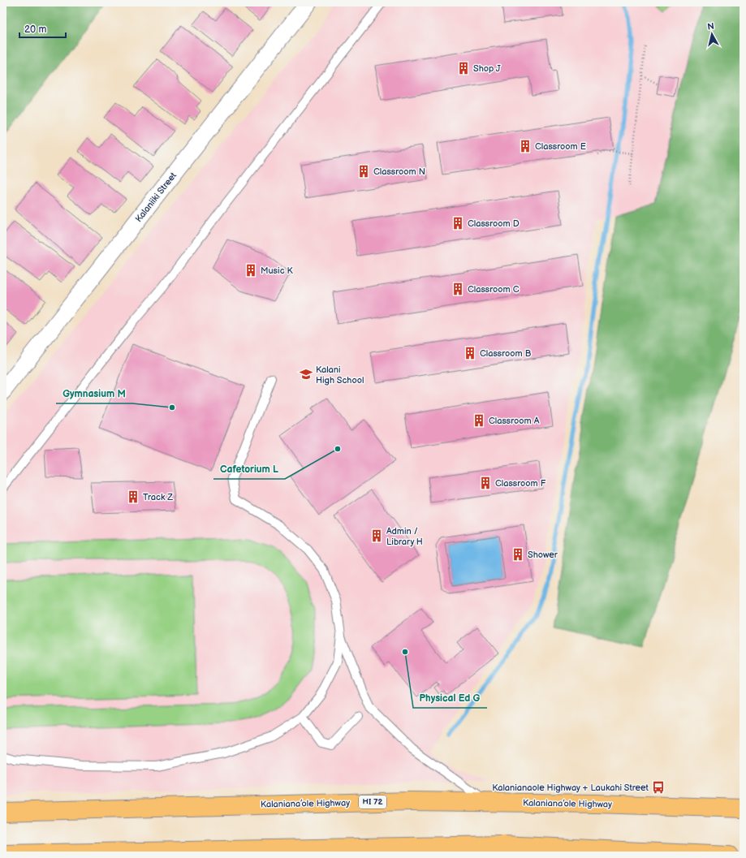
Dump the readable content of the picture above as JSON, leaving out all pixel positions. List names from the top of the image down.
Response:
{
  "streets": {
    "highway": ["HI 72", "Kalaniana’ole Highway"],
    "street": ["Kalaniiki Street"]
  },
  "places": {
    "building": [
      "Shop J",
      "Classroom E",
      "Classroom N",
      "Classroom D",
      "Music K",
      "Classroom C",
      "Classroom B",
      "Classroom A",
      "Classroom F",
      "Track Z",
      "Admin / Library H",
      "Shower"
    ],
    "school or university": ["Kalani High School"],
    "other": ["Gymnasium M", "Cafetorium L", "Physical Ed G"],
    "bus stop": ["Kalanianaole Highway + Laukahi Street"]
  },
  "scale_bar": "20 m",
  "north": "top"
}
